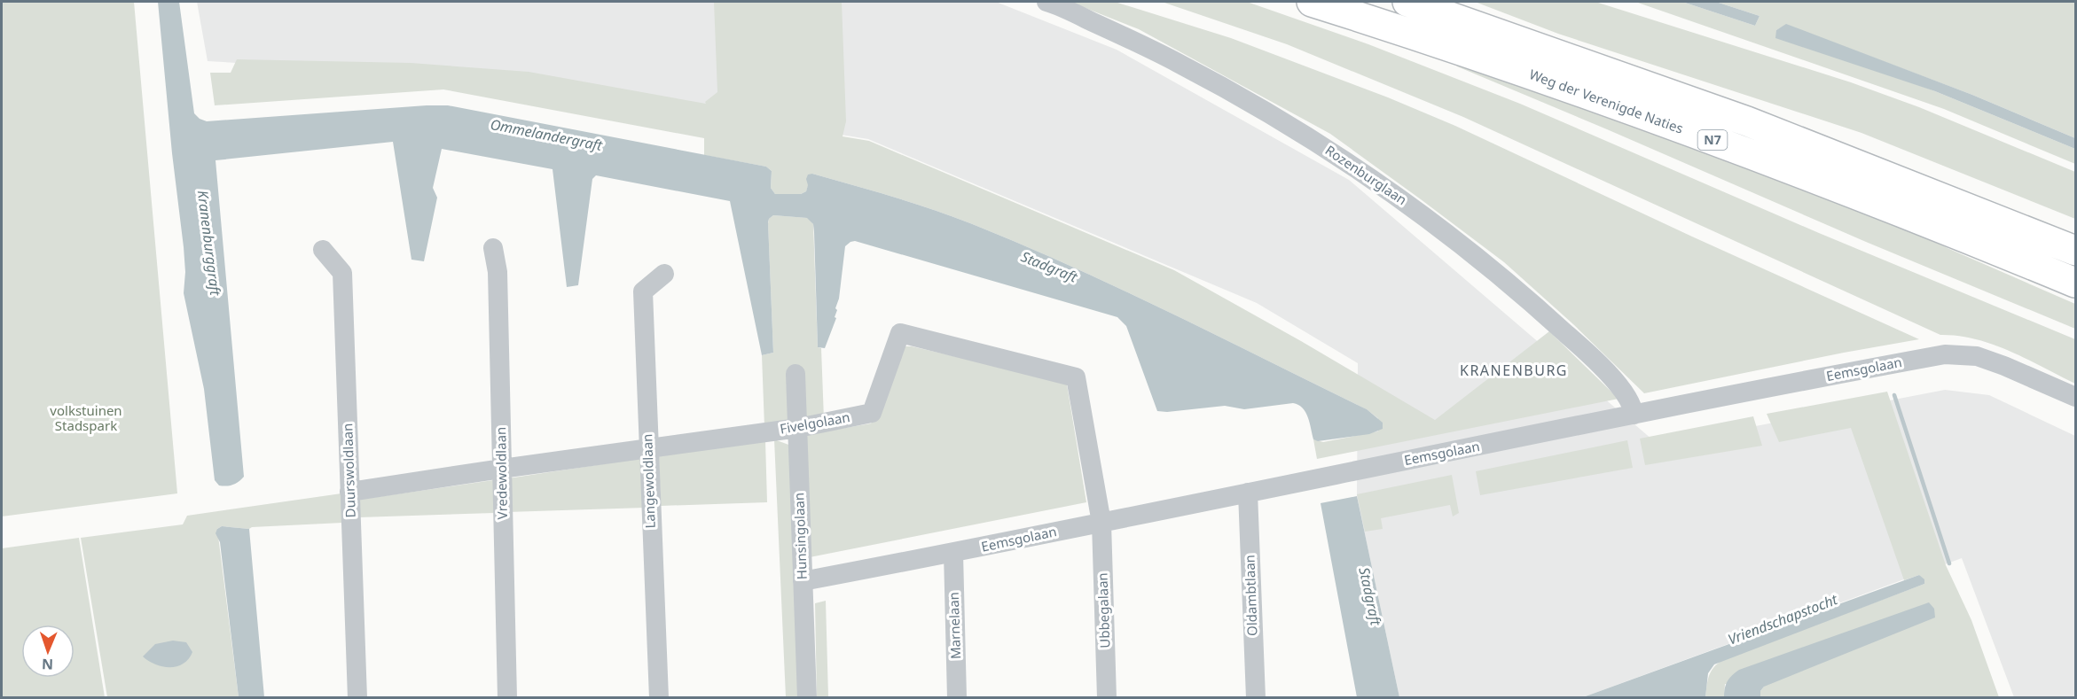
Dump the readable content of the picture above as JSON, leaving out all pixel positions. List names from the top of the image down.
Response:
{
  "streets": {
    "highway": ["Weg der Verenigde Naties", "N7"],
    "street": [
      "Rozenburglaan",
      "Eemsgolaan",
      "Fivelgolaan",
      "Duurswoldlaan",
      "Vredewoldlaan",
      "Langewoldlaan",
      "Hunsingolaan",
      "Oldambtlaan",
      "Ubbegalaan",
      "Marnelaan"
    ]
  },
  "crossings": [
    ["Rozenburglaan", "Eemsgolaan"],
    ["Eemsgolaan", "Fivelgolaan"],
    ["Eemsgolaan", "Hunsingolaan"],
    ["Eemsgolaan", "Oldambtlaan"],
    ["Eemsgolaan", "Ubbegalaan"],
    ["Eemsgolaan", "Marnelaan"],
    ["Fivelgolaan", "Duurswoldlaan"],
    ["Fivelgolaan", "Vredewoldlaan"],
    ["Fivelgolaan", "Langewoldlaan"],
    ["Fivelgolaan", "Hunsingolaan"],
    ["Fivelgolaan", "Ubbegalaan"]
  ],
  "districts": ["KRANENBURG"],
  "water": [
    "Ommelandergraft",
    "Kranenburggraft",
    "Stadgraft",
    "Vriendschapstocht"
  ],
  "parks": ["volkstuinen Stadspark"],
  "north": "bottom"
}
